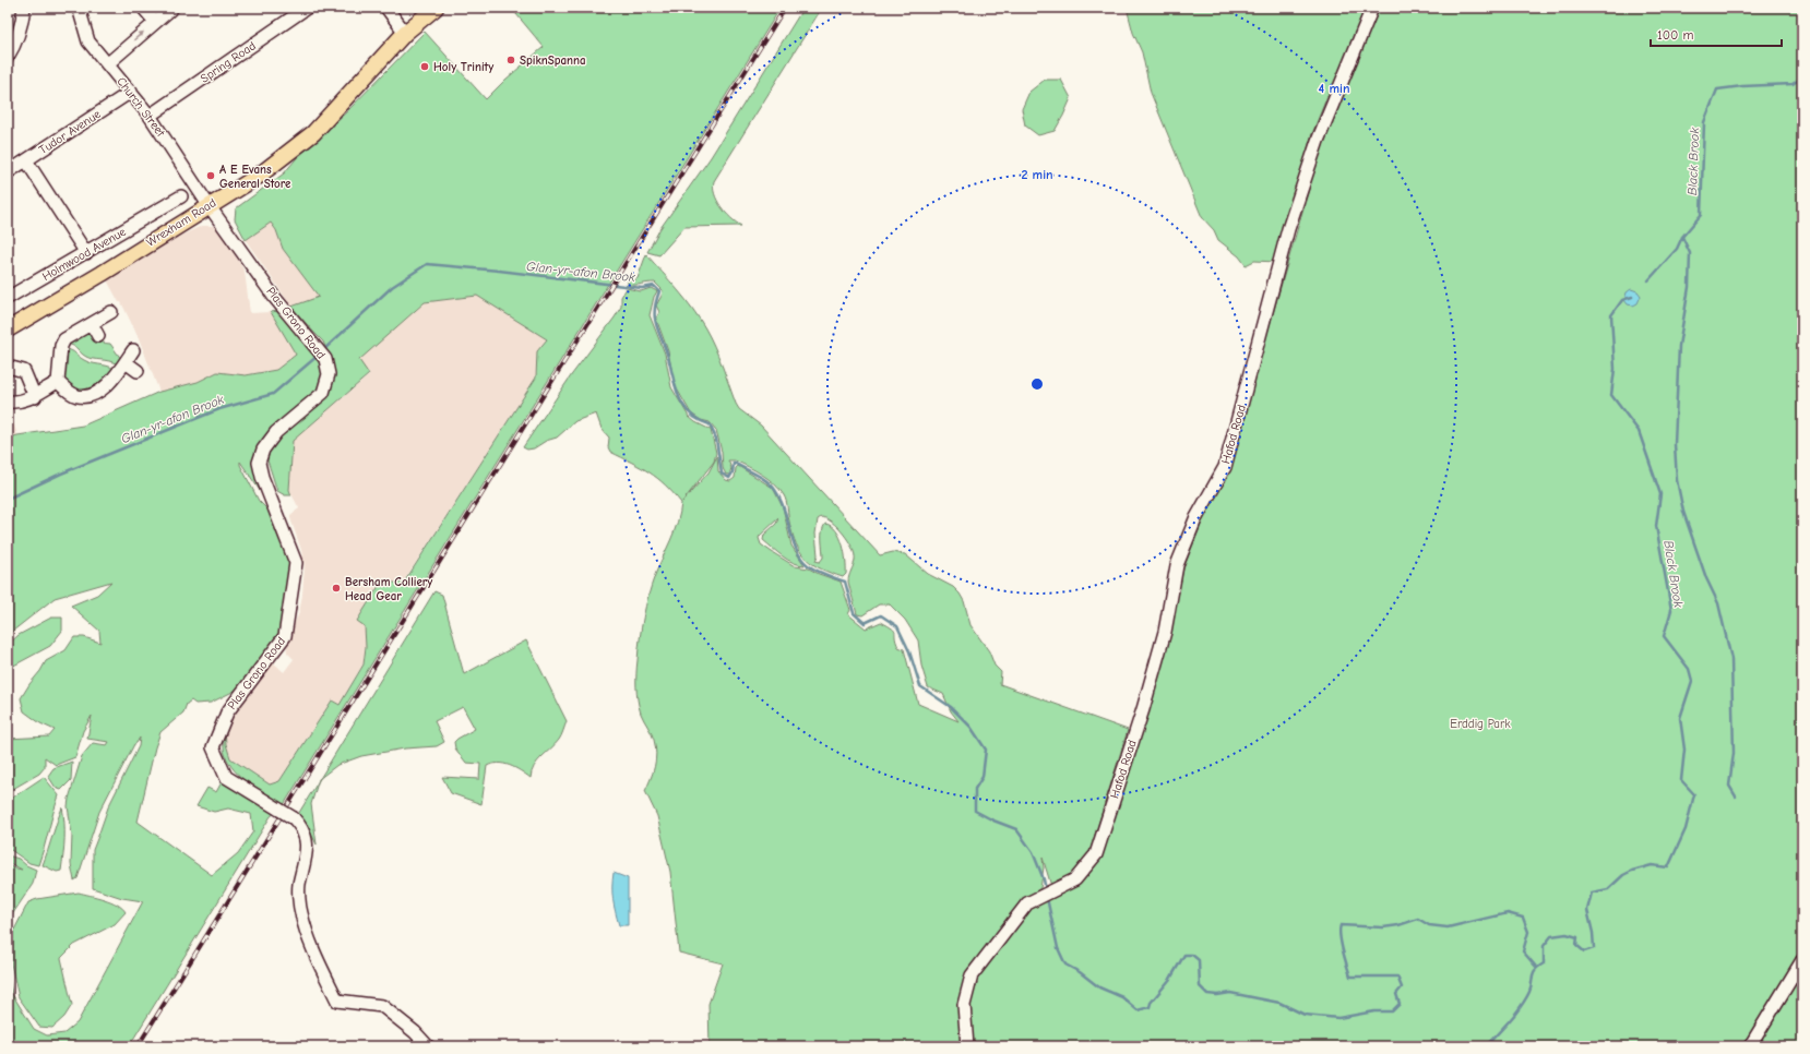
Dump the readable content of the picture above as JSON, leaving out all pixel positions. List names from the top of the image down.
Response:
{
  "streets": {
    "main road": ["Wrexham Road"],
    "street": [
      "Spring Road",
      "Church Street",
      "Tudor Avenue",
      "Holmwood Avenue",
      "Plas Grono Road",
      "Hafod Road"
    ]
  },
  "crossings": [
    ["Spring Road", "Church Street"],
    ["Church Street", "Tudor Avenue"],
    ["Church Street", "Wrexham Road"],
    ["Church Street", "Plas Grono Road"],
    ["Wrexham Road", "Plas Grono Road"]
  ],
  "water": ["Black Brook", "Glan-yr-afon Brook"],
  "parks": ["Erddig Park"],
  "places": [
    "SpiknSpanna",
    "Holy Trinity",
    "A E Evans General Store",
    "Bersham Colliery Head Gear"
  ],
  "scale_bar": "100 m",
  "rings": ["4 min", "2 min"]
}
